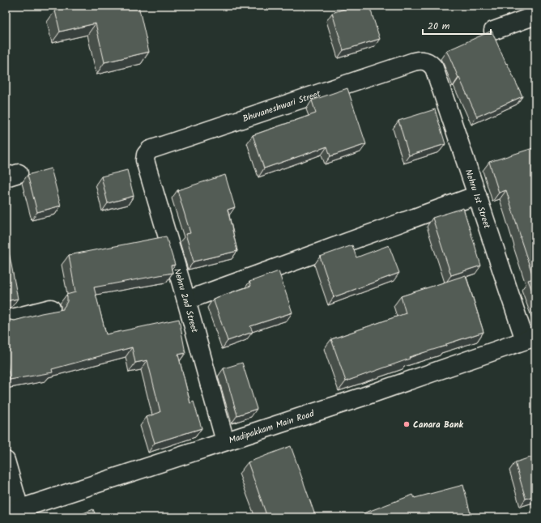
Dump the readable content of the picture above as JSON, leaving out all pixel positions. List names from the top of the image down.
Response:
{
  "streets": {
    "street": [
      "Bhuvaneshwari Street",
      "Nehru 1st Street",
      "Nehru 2nd Street",
      "Madipakkam Main Road"
    ]
  },
  "crossings": [
    ["Bhuvaneshwari Street", "Nehru 1st Street"],
    ["Bhuvaneshwari Street", "Nehru 2nd Street"],
    ["Nehru 1st Street", "Madipakkam Main Road"],
    ["Nehru 2nd Street", "Madipakkam Main Road"]
  ],
  "places": ["Canara Bank"],
  "scale_bar": "20 m"
}
